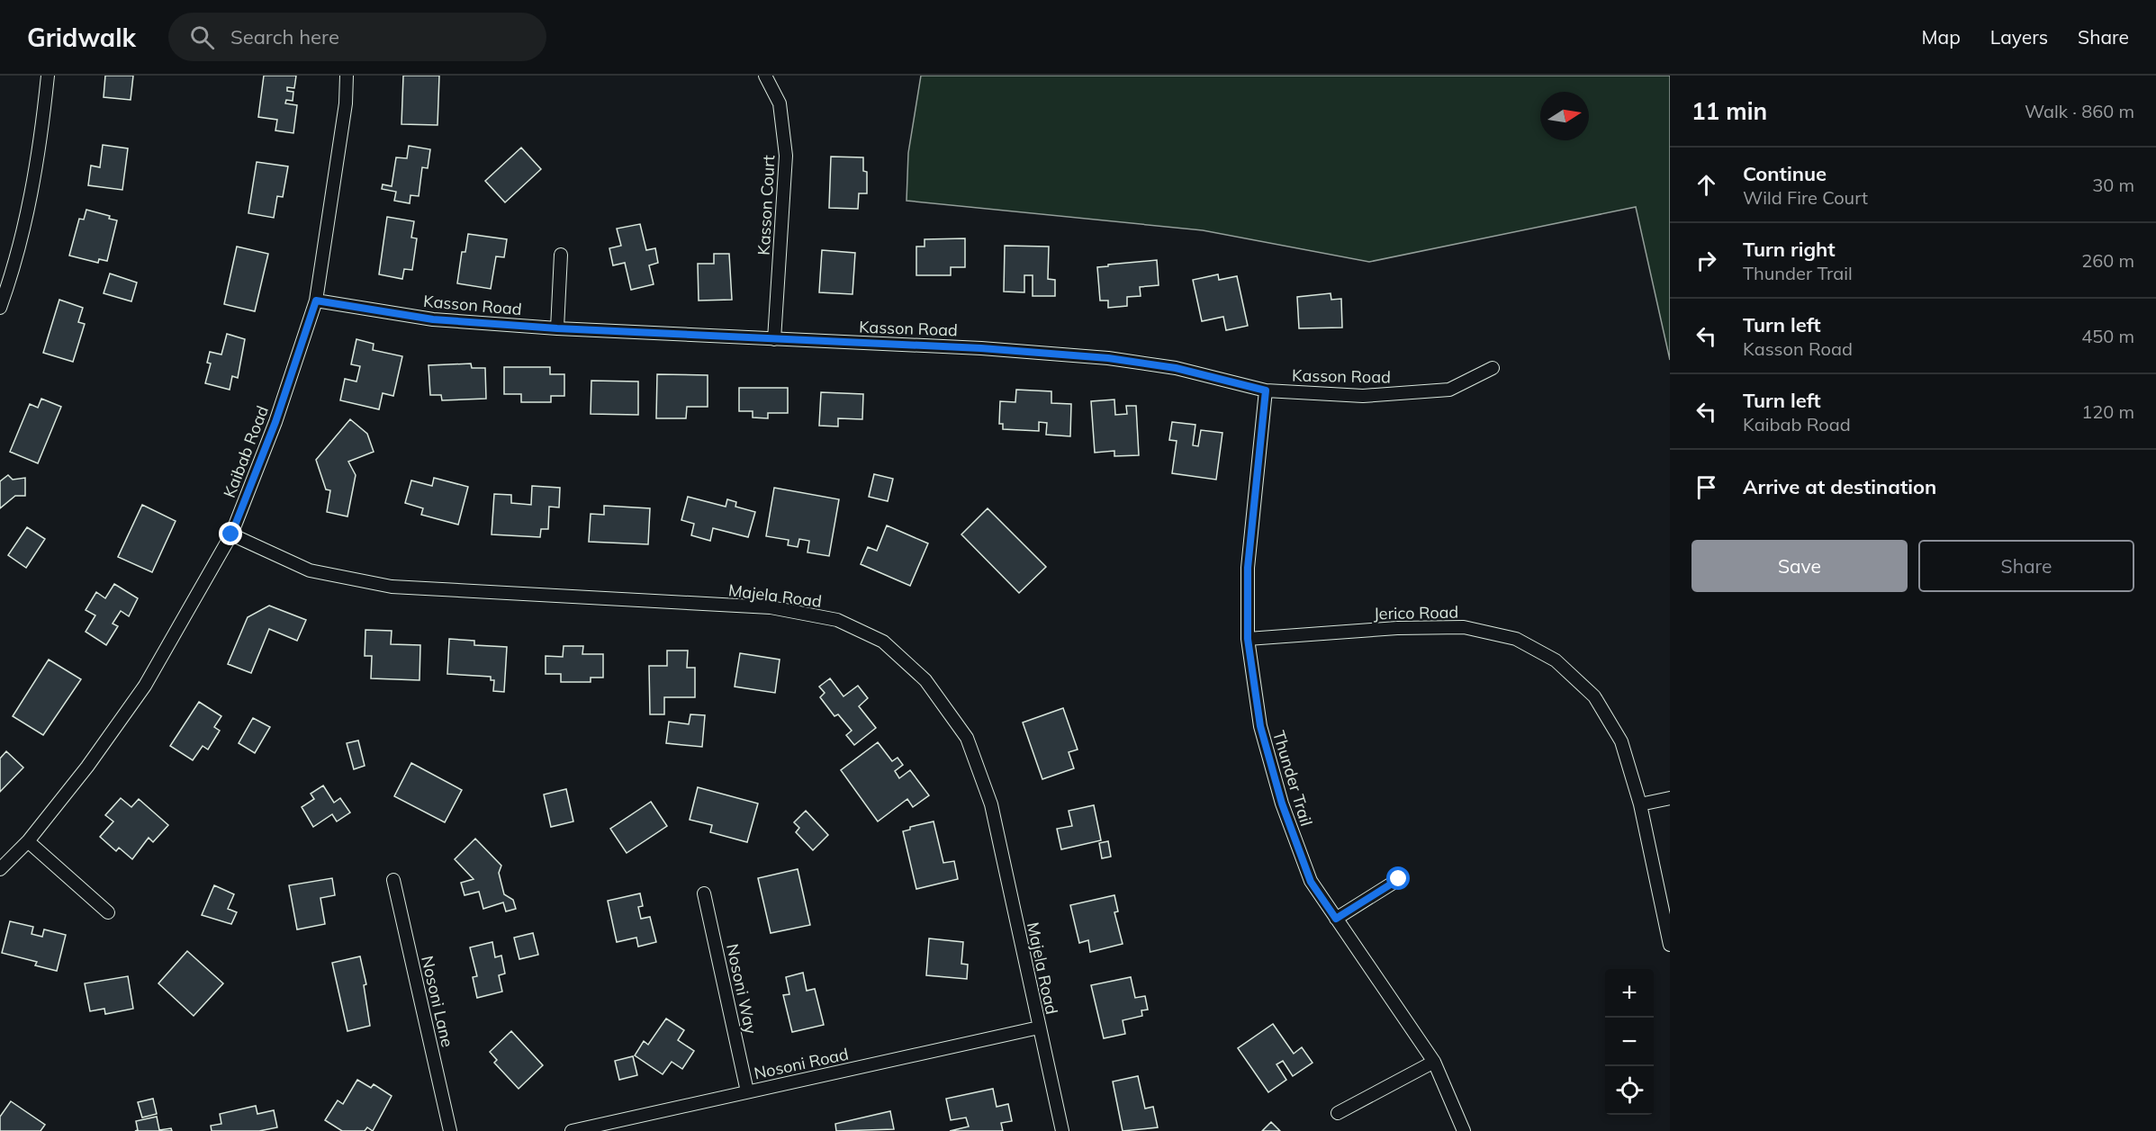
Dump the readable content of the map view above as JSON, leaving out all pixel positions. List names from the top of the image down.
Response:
{
  "streets": {
    "street": [
      "Kasson Court",
      "Kasson Road",
      "Kaibab Road",
      "Majela Road",
      "Jerico Road",
      "Thunder Trail",
      "Nosoni Way",
      "Nosoni Lane",
      "Nosoni Road"
    ]
  },
  "crossings": [
    ["Kasson Court", "Kasson Road"],
    ["Kasson Road", "Kaibab Road"],
    ["Kasson Road", "Thunder Trail"],
    ["Kaibab Road", "Majela Road"],
    ["Majela Road", "Nosoni Road"],
    ["Jerico Road", "Thunder Trail"],
    ["Nosoni Way", "Nosoni Road"]
  ],
  "north": "right",
  "page": {
    "header": "Gridwalk",
    "search": "Search here",
    "nav": ["Map", "Layers", "Share"],
    "heading": ["11 min", "Walk · 860 m"],
    "list": [
      ["Continue", "Wild Fire Court", "30 m"],
      ["Turn right", "Thunder Trail", "260 m"],
      ["Turn left", "Kasson Road", "450 m"],
      ["Turn left", "Kaibab Road", "120 m"],
      "Arrive at destination"
    ],
    "buttons": ["Save", "Share"],
    "map_buttons": ["+", "−"]
  }
}
